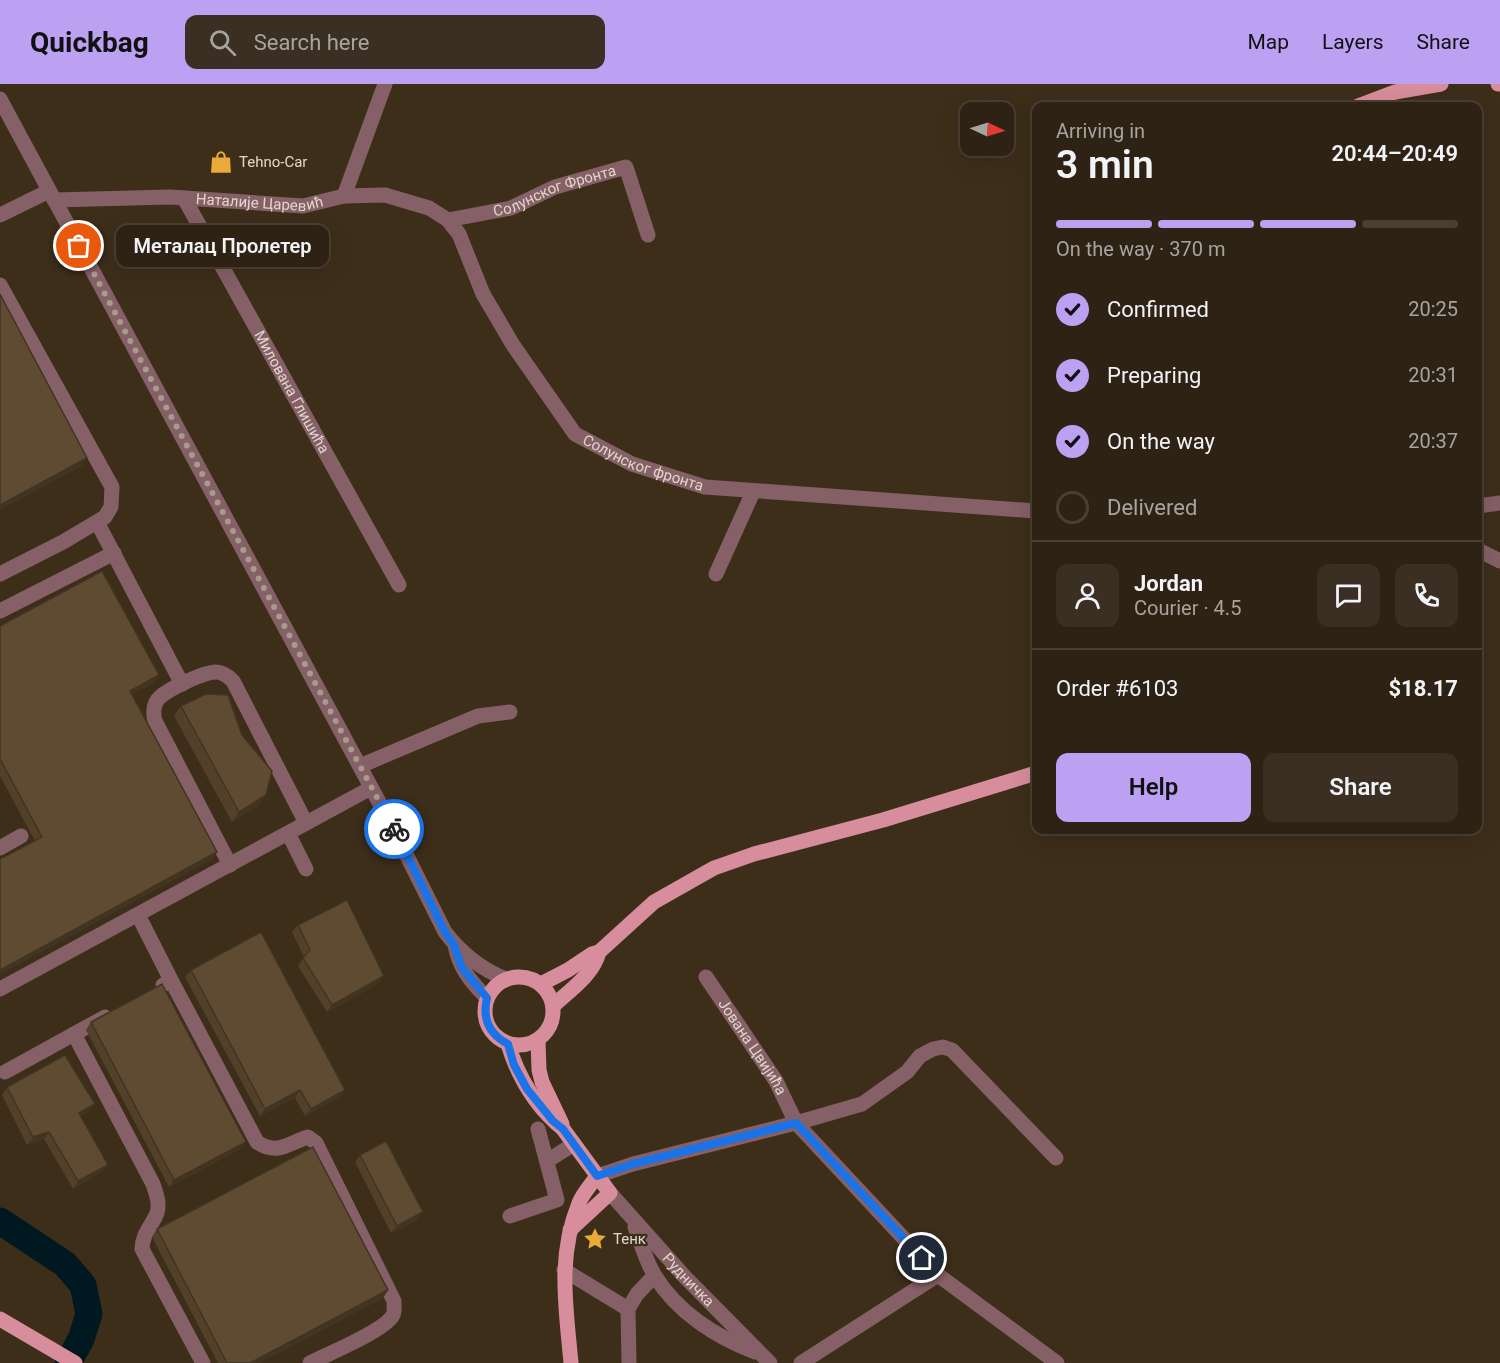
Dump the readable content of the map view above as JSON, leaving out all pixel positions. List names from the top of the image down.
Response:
{
  "streets": {
    "street": [
      "Солунског Фронта",
      "Наталије Царевић",
      "Милована Глишића",
      "Солунског фронта",
      "Јована Цвијића",
      "Рудничка"
    ]
  },
  "crossings": [
    ["Солунског Фронта", "Солунског фронта"],
    ["Наталије Царевић", "Милована Глишића"],
    ["Наталије Царевић", "Солунског фронта"]
  ],
  "places": {
    "shop": ["Tehno-Car"],
    "other": ["Металац Пролетер"],
    "place": ["Тенк"]
  },
  "north": "right",
  "page": {
    "header": "Quickbag",
    "search": "Search here",
    "nav": ["Map", "Layers", "Share"],
    "heading": ["3 min", "Arriving in", "20:44–20:49"],
    "panel": [
      "Jordan",
      "Courier · 4.5",
      "Order #6103",
      "$18.17"
    ],
    "bar": "On the way · 370 m",
    "bubble": "Металац Пролетер",
    "list": [
      ["Confirmed", "20:25"],
      ["Preparing", "20:31"],
      ["On the way", "20:37"],
      "Delivered"
    ],
    "buttons": ["Help", "Share"]
  }
}
